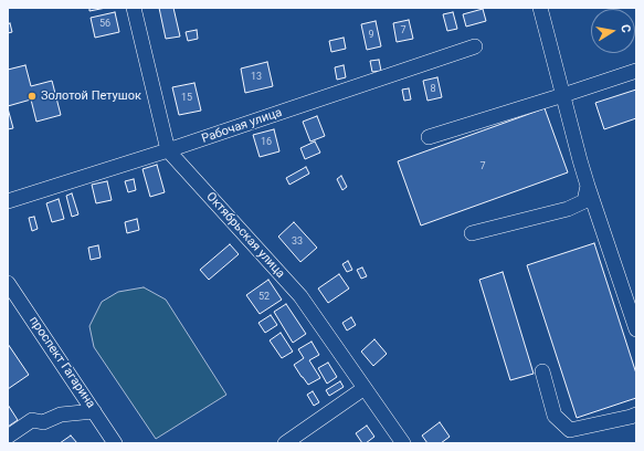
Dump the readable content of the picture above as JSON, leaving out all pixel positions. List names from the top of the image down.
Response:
{
  "streets": {
    "street": ["Рабочая улица", "Октябрьская улица", "проспект Гагарина"]
  },
  "crossings": [
    ["Рабочая улица", "Октябрьская улица"]
  ],
  "places": ["Золотой Петушок"],
  "house_numbers": [
    "56",
    "7",
    "9",
    "13",
    "8",
    "15",
    "16",
    "7",
    "33",
    "52"
  ],
  "north": "right"
}
